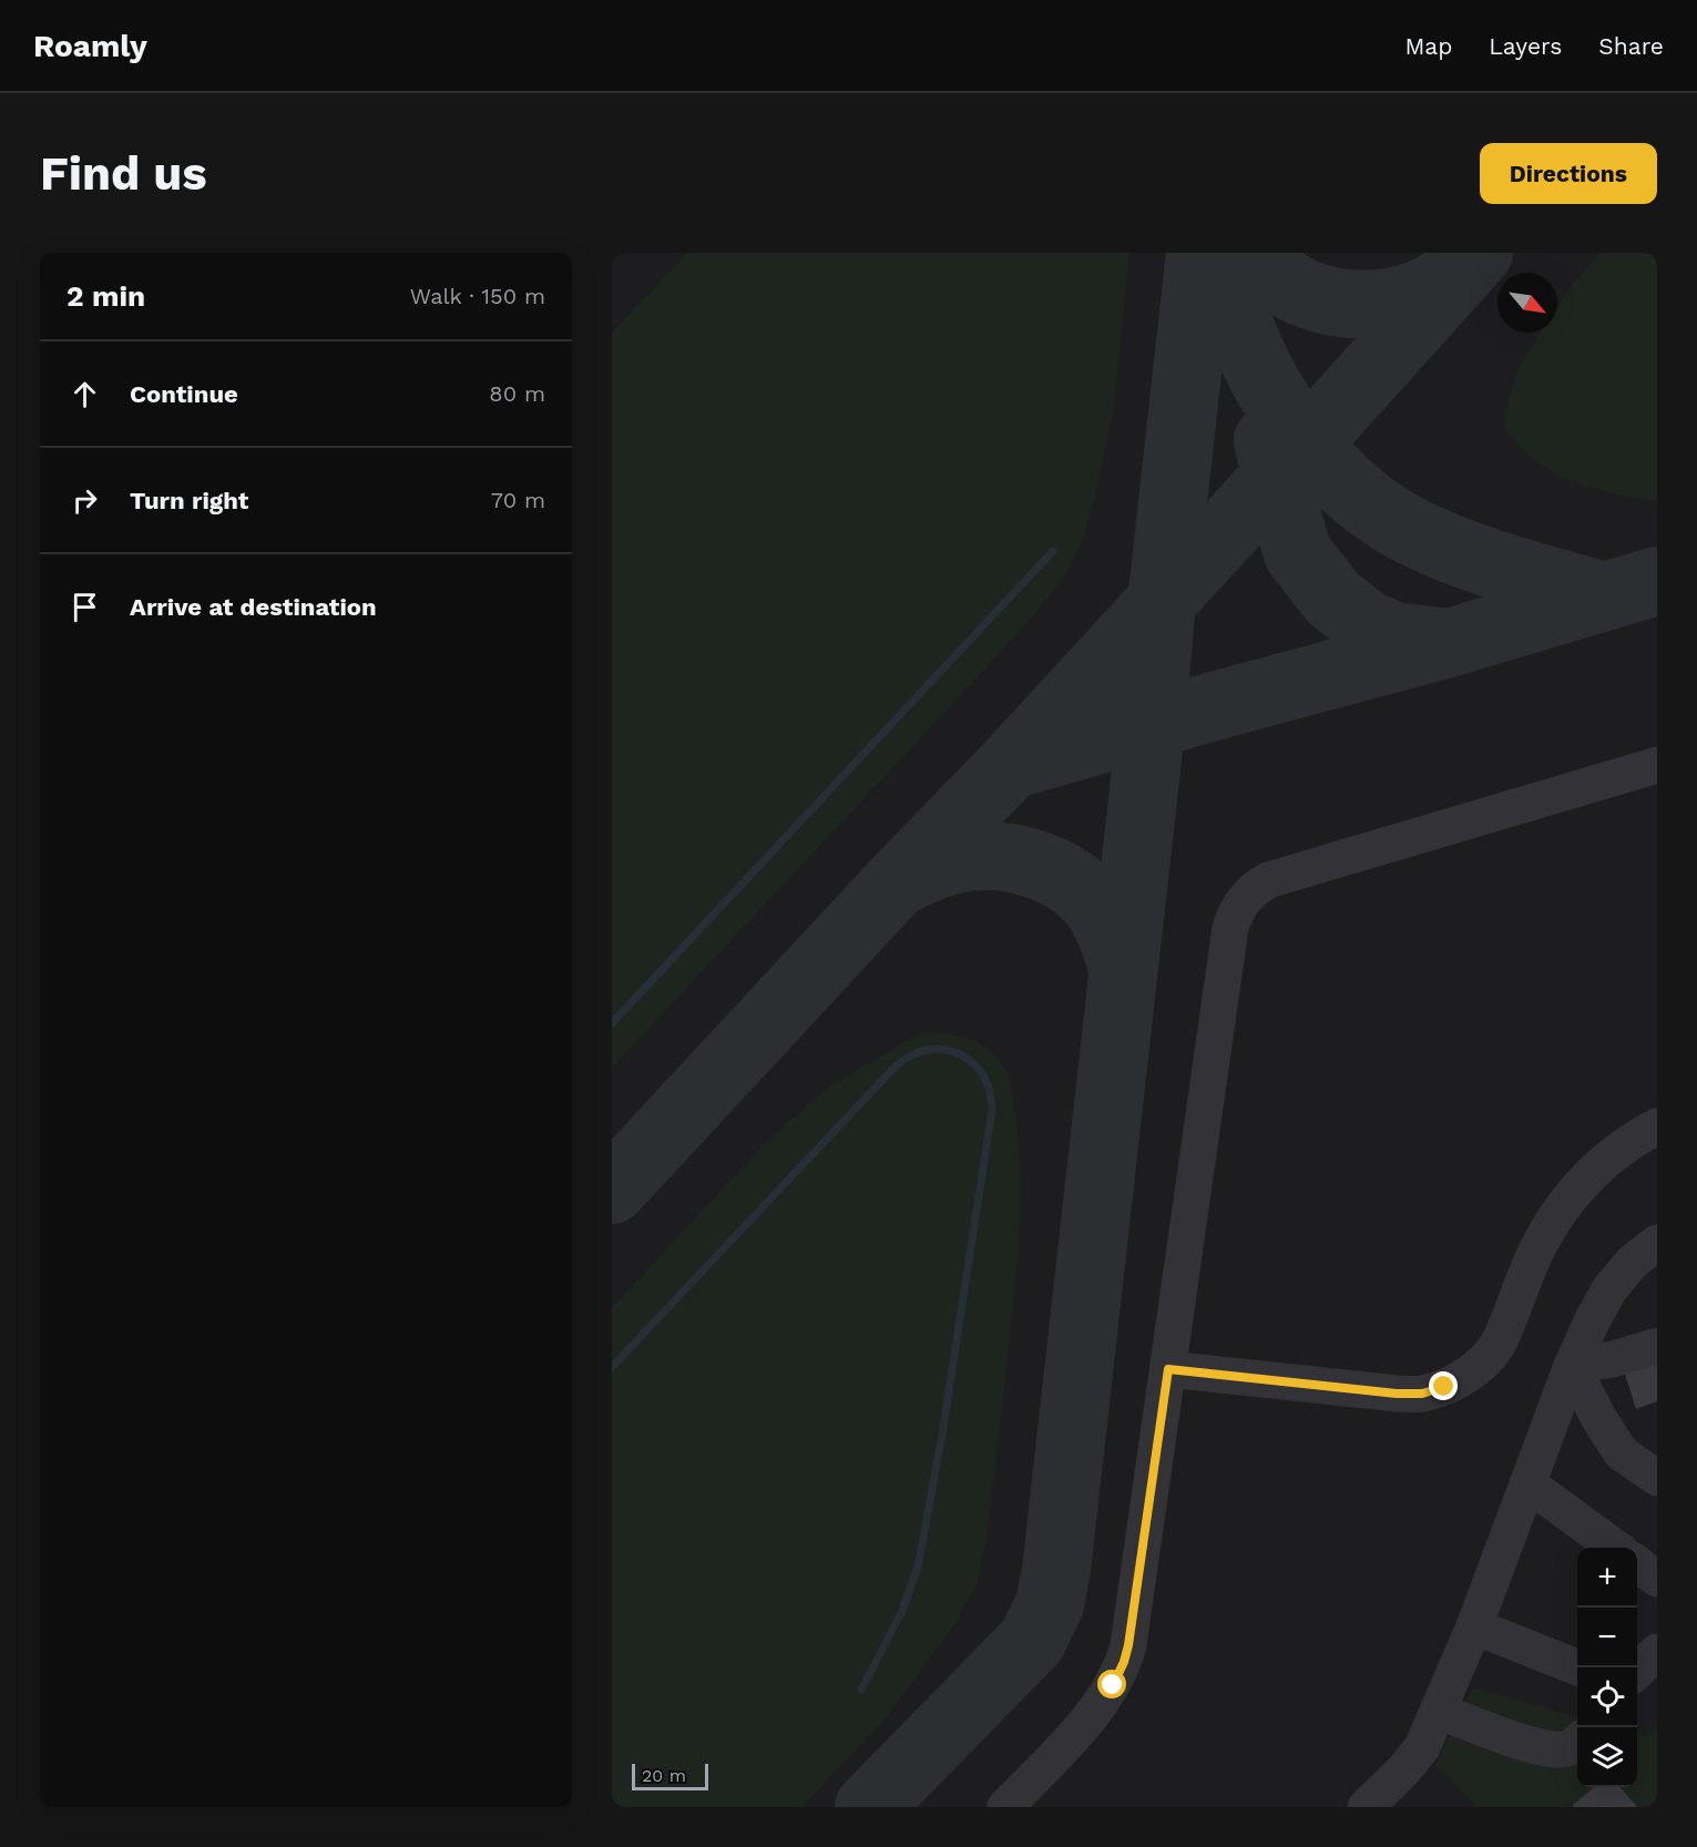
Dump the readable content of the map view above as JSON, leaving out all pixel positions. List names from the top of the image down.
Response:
{
  "scale_bar": "20 m",
  "north": "bottom right",
  "page": {
    "header": "Roamly",
    "nav": ["Map", "Layers", "Share"],
    "buttons": "Directions",
    "title": "Find us",
    "heading": ["2 min", "Walk · 150 m"],
    "list": [
      ["Continue", "80 m"],
      ["Turn right", "70 m"],
      "Arrive at destination"
    ],
    "map_buttons": ["+", "−"],
    "scale": "20 m"
  }
}
